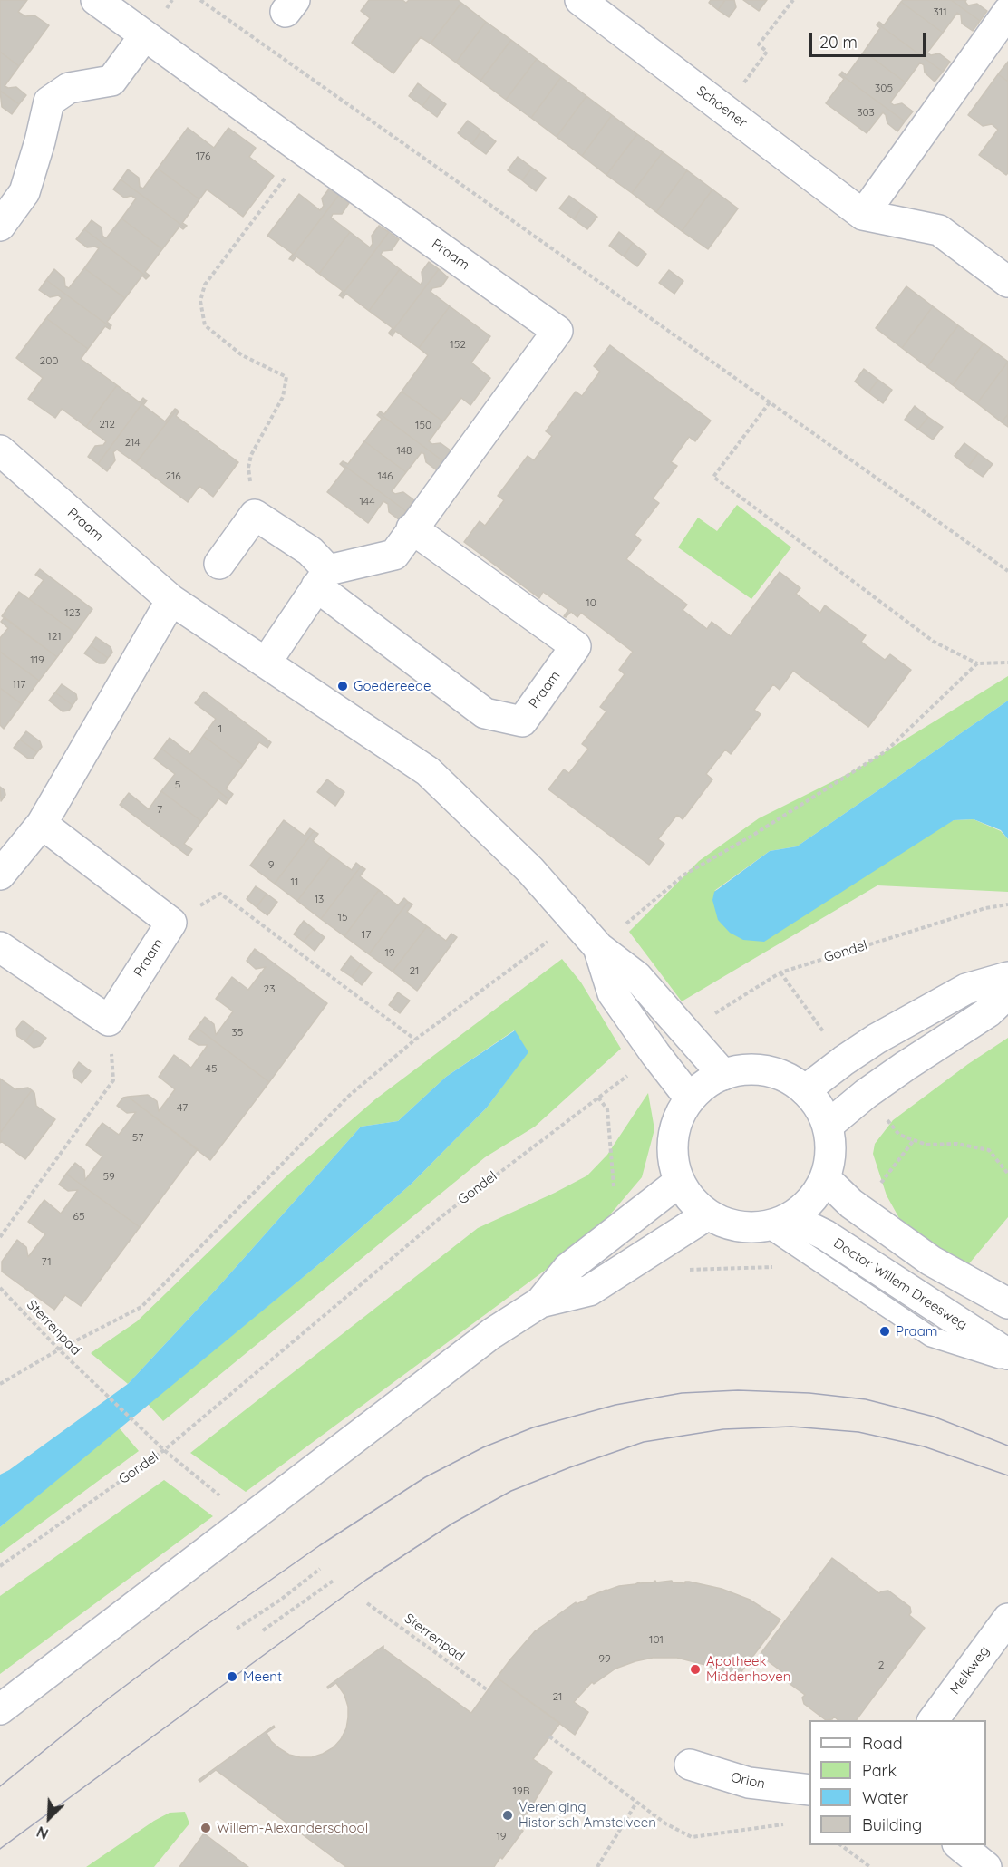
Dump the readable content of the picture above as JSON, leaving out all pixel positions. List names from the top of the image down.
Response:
{
  "streets": {
    "street": [
      "Schoener",
      "Praam",
      "Doctor Willem Dreesweg",
      "Melkweg",
      "Orion"
    ],
    "path": ["Gondel", "Sterrenpad"]
  },
  "crossings": [
    ["Praam", "Gondel"],
    ["Praam", "Doctor Willem Dreesweg"],
    ["Gondel", "Sterrenpad"]
  ],
  "places": [
    "Goedereede",
    "Praam",
    "Apotheek Middenhoven",
    "Meent",
    "Vereniging Historisch Amstelveen",
    "Willem-Alexanderschool"
  ],
  "house_numbers": [
    "311",
    "305",
    "303",
    "176",
    "152",
    "200",
    "212",
    "150",
    "214",
    "148",
    "216",
    "146",
    "144",
    "10",
    "123",
    "121",
    "119",
    "117",
    "1",
    "5",
    "7",
    "9",
    "11",
    "13",
    "15",
    "17",
    "19",
    "21",
    "23",
    "35",
    "45",
    "47",
    "57",
    "59",
    "65",
    "71",
    "101",
    "99",
    "2",
    "21",
    "19B",
    "19"
  ],
  "legend": [
    "Road",
    "Park",
    "Water",
    "Building"
  ],
  "scale_bar": "20 m",
  "north": "bottom left"
}
